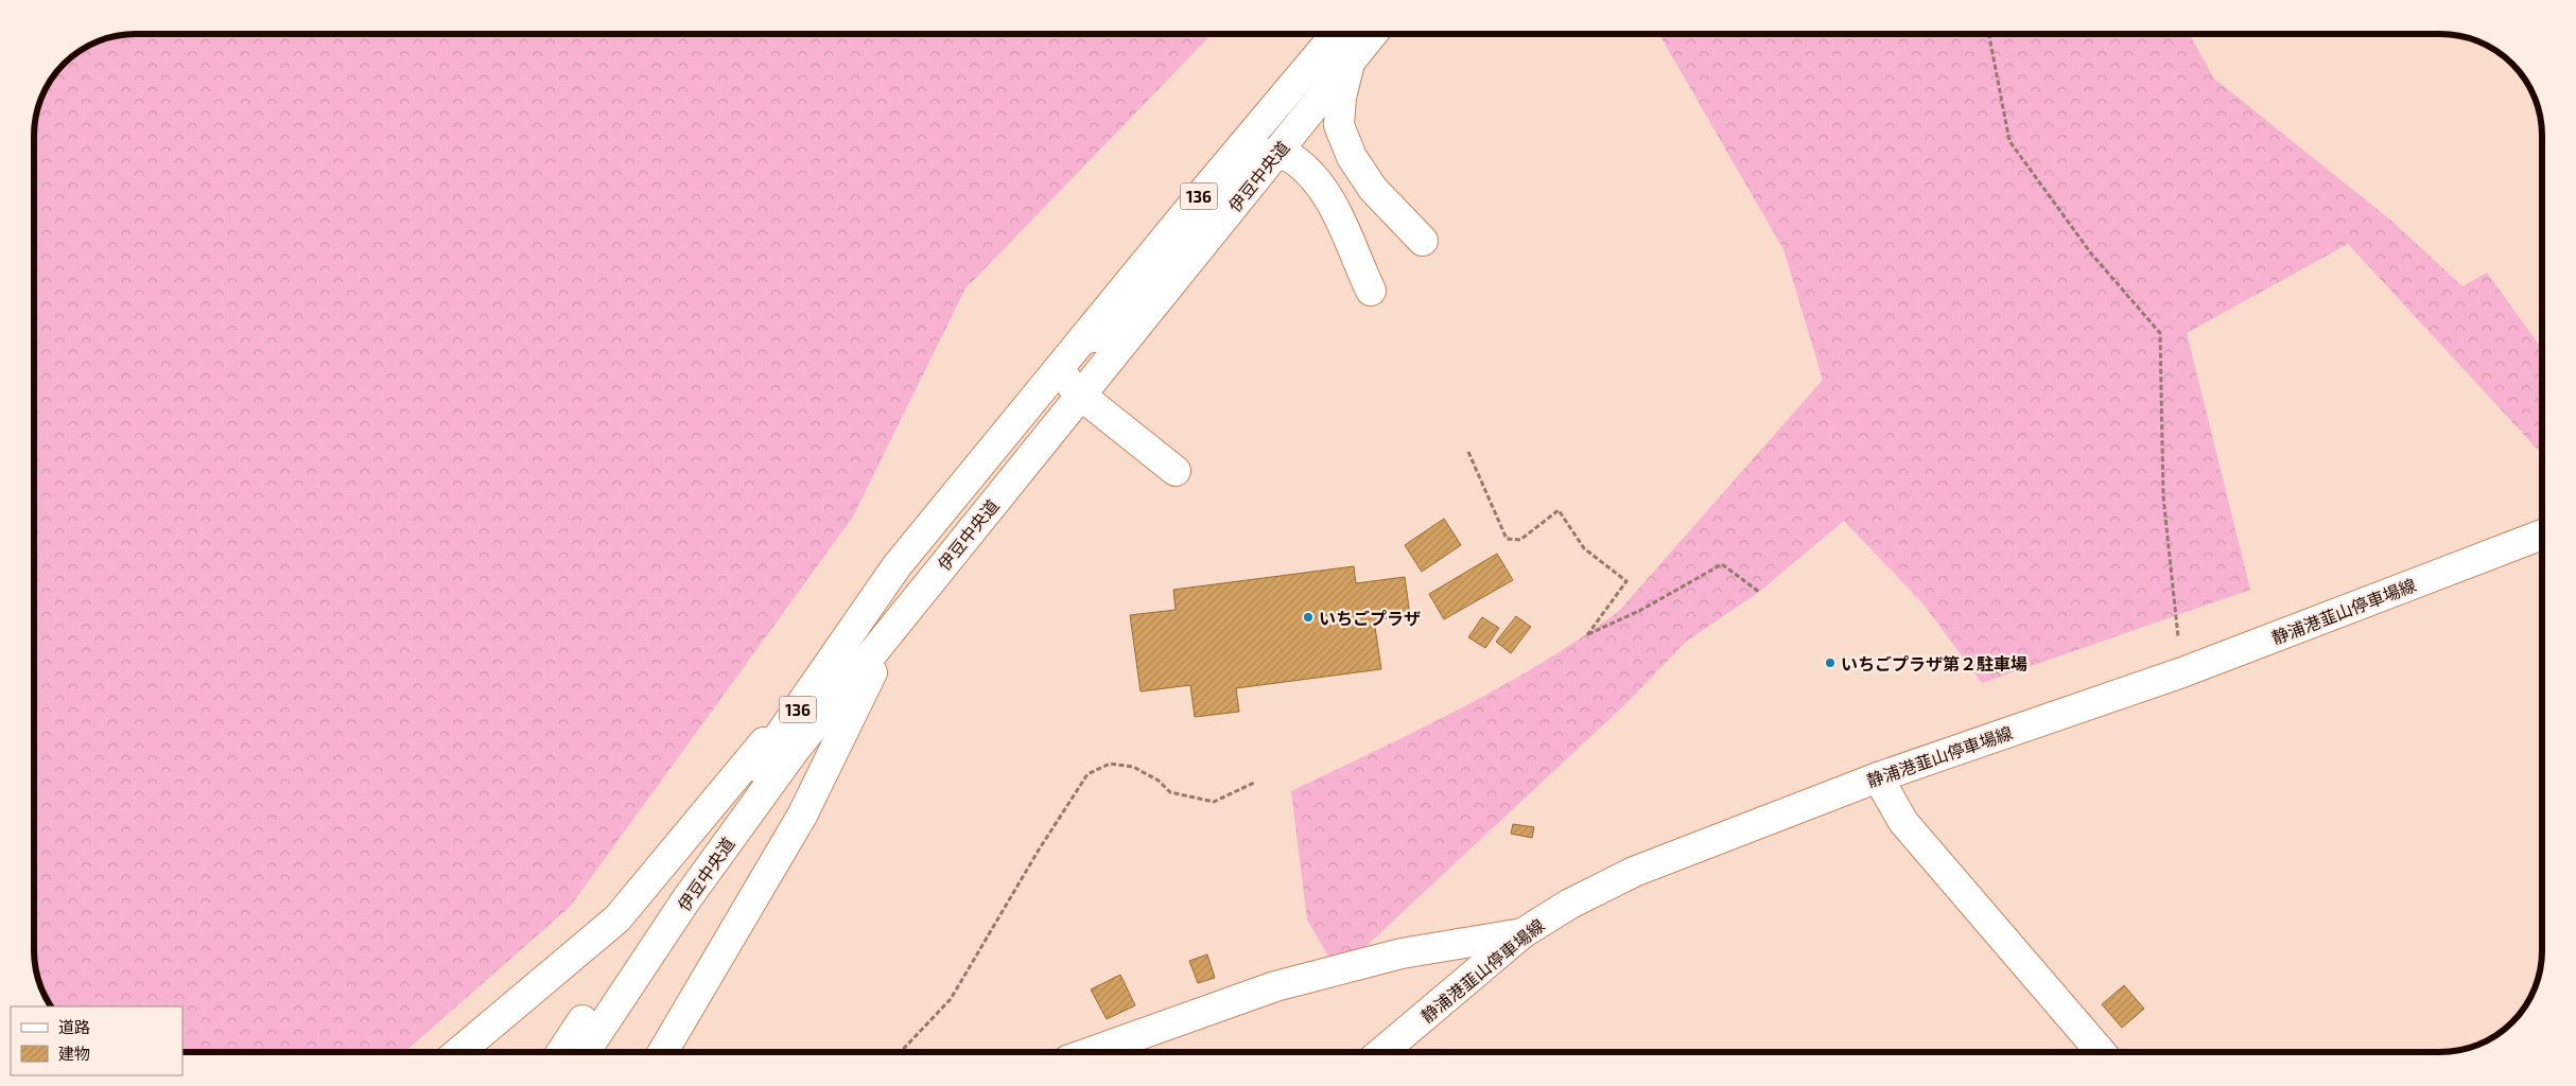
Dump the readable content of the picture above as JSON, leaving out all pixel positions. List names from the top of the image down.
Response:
{
  "streets": {
    "main road": ["伊豆中央道", "136", "静浦港韮山停車場線"]
  },
  "places": ["いちごプラザ", "いちごプラザ第２駐車場"],
  "legend": ["道路", "建物"]
}
